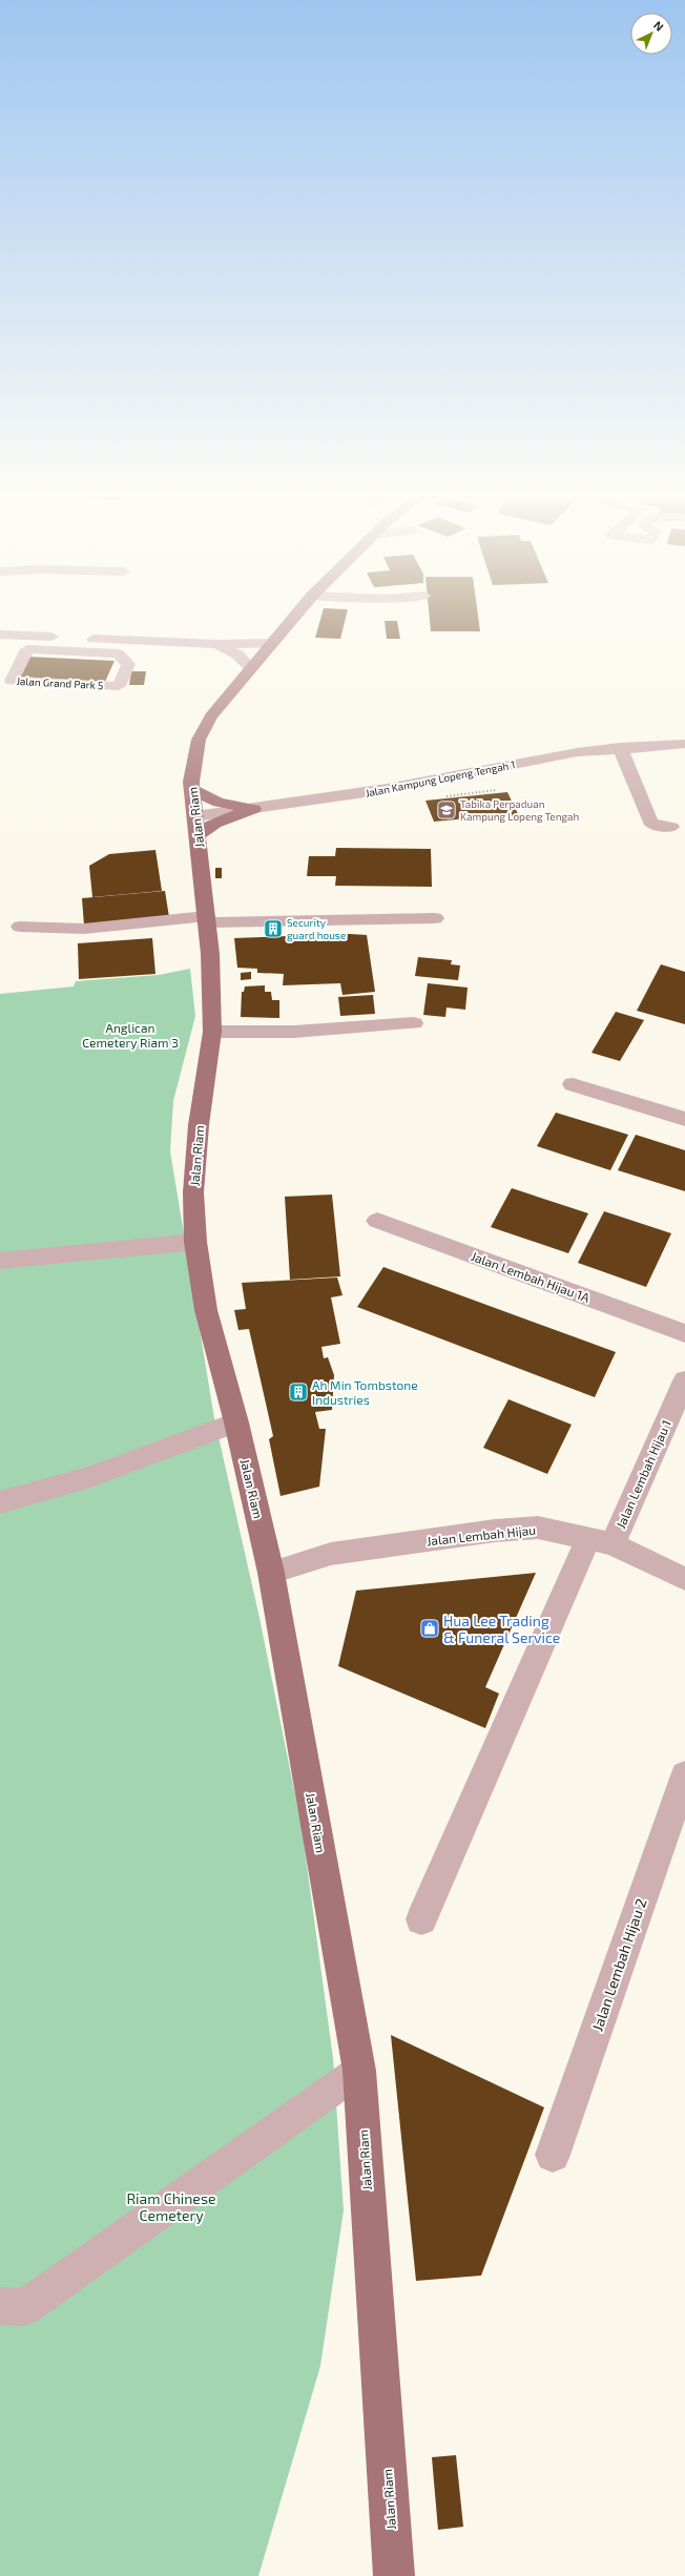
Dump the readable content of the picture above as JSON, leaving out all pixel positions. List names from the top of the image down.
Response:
{
  "streets": {
    "main road": ["Jalan Riam"],
    "street": [
      "Jalan Grand Park 5",
      "Jalan Kampung Lopeng Tengah 1",
      "Jalan Lembah Hijau 1A",
      "Jalan Lembah Hijau 1",
      "Jalan Lembah Hijau",
      "Jalan Lembah Hijau 2"
    ]
  },
  "crossings": [
    ["Jalan Riam", "Jalan Lembah Hijau"],
    ["Jalan Lembah Hijau 1", "Jalan Lembah Hijau"]
  ],
  "parks": ["Anglican Cemetery Riam 3", "Riam Chinese Cemetery"],
  "places": {
    "school or university": ["Tabika Perpaduan Kampung Lopeng Tengah"],
    "building": ["Security guard house", "Ah Min Tombstone Industries"],
    "shop": ["Hua Lee Trading & Funeral Service"]
  },
  "north": "top right"
}
